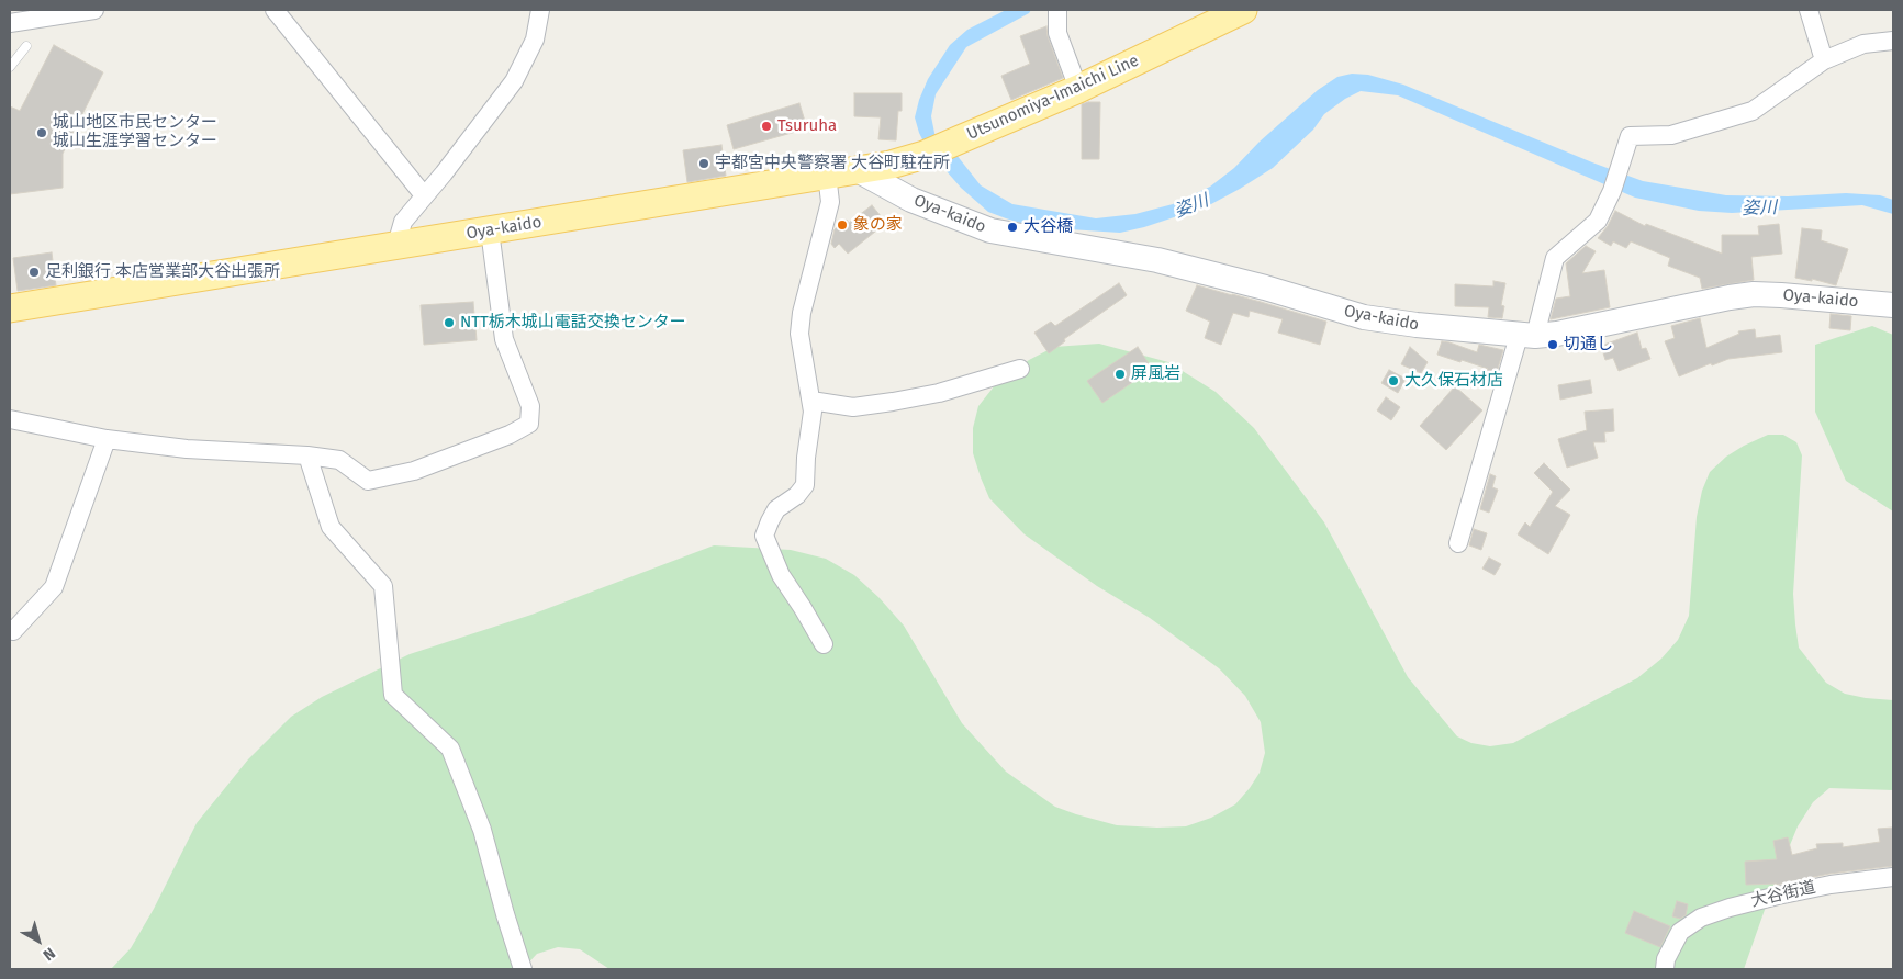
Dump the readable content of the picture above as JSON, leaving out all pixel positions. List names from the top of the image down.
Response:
{
  "streets": {
    "main road": ["Utsunomiya-Imaichi Line", "Oya-kaido"],
    "street": ["大谷街道"]
  },
  "crossings": [
    ["Utsunomiya-Imaichi Line", "Oya-kaido"]
  ],
  "water": ["姿川"],
  "places": [
    "Tsuruha",
    "城山地区市民センター 城山生涯学習センター",
    "宇都宮中央警察署 大谷町駐在所",
    "象の家",
    "大谷橋",
    "足利銀行 本店営業部大谷出張所",
    "NTT栃木城山電話交換センター",
    "切通し",
    "屏風岩",
    "大久保石材店"
  ],
  "north": "bottom right"
}
